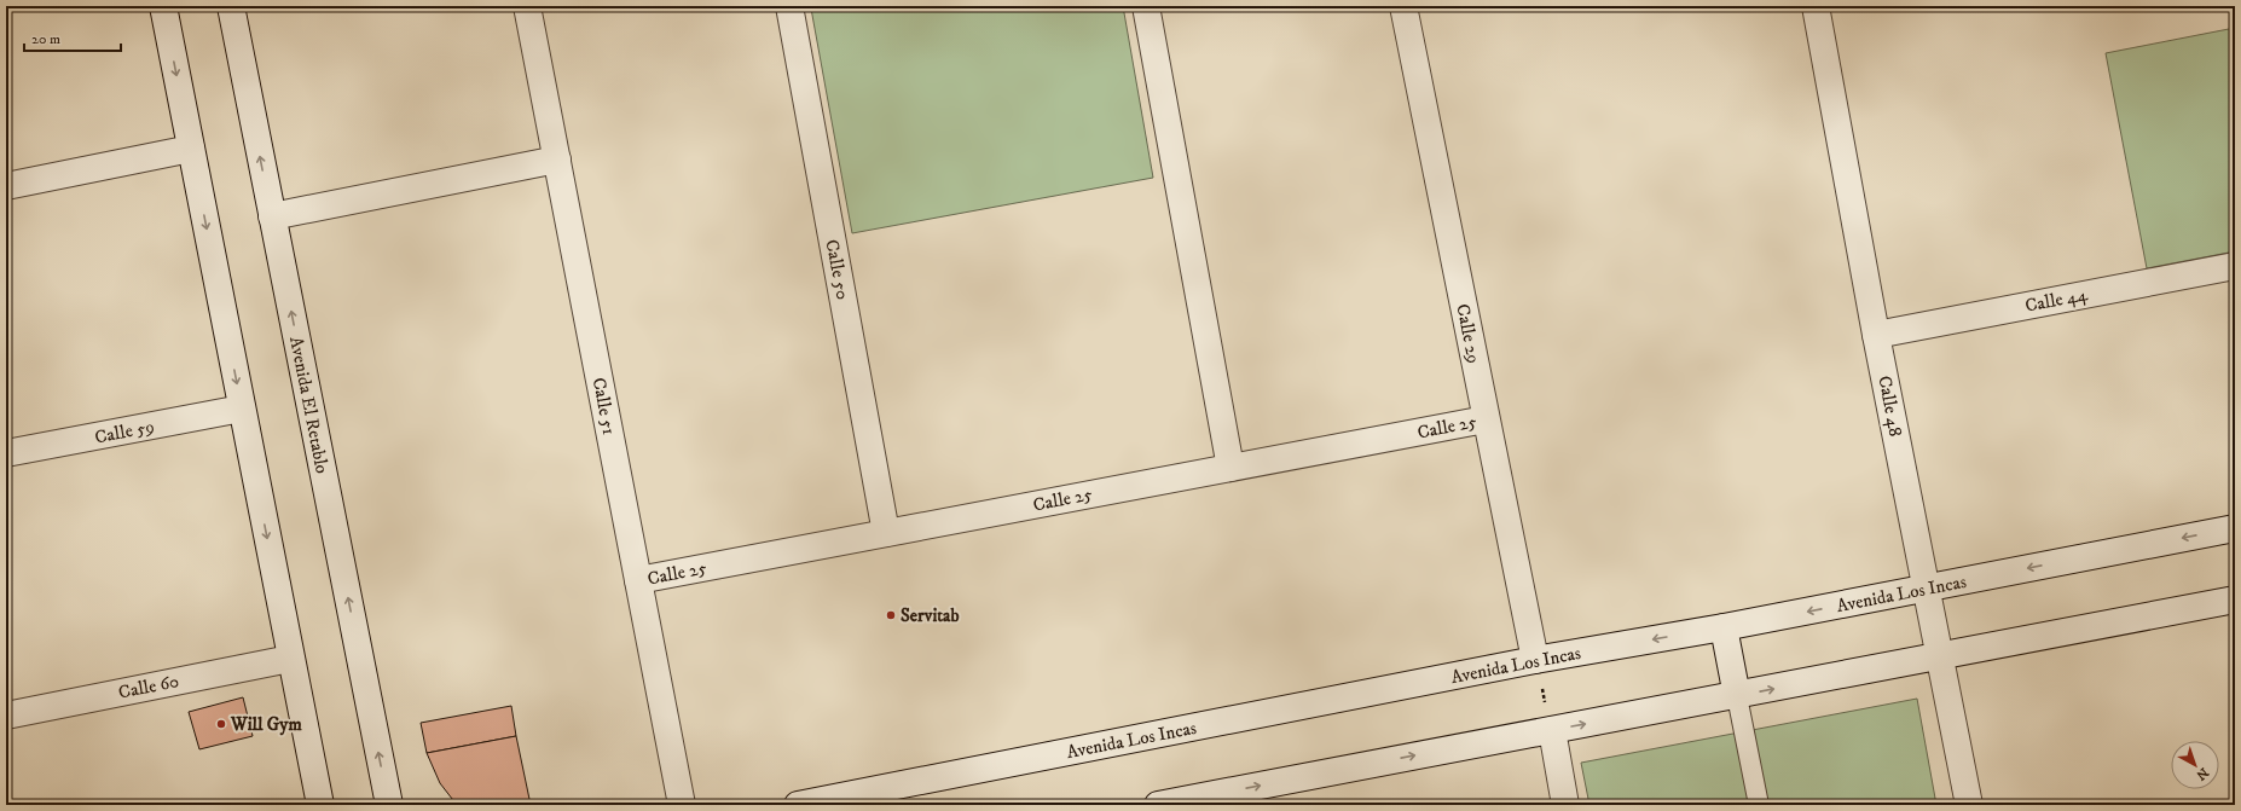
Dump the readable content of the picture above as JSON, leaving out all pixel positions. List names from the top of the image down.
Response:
{
  "streets": {
    "street": [
      "Calle 50",
      "Calle 44",
      "Calle 29",
      "Avenida El Retablo",
      "Calle 51",
      "Calle 48",
      "Calle 25",
      "Calle 59",
      "Avenida Los Incas",
      "Calle 60"
    ]
  },
  "crossings": [
    ["Calle 50", "Calle 25"],
    ["Calle 44", "Calle 48"],
    ["Calle 29", "Calle 25"],
    ["Calle 29", "Avenida Los Incas"],
    ["Calle 51", "Calle 25"],
    ["Calle 48", "Avenida Los Incas"]
  ],
  "places": ["Servitab", "Will Gym"],
  "scale_bar": "20 m",
  "north": "bottom right"
}
